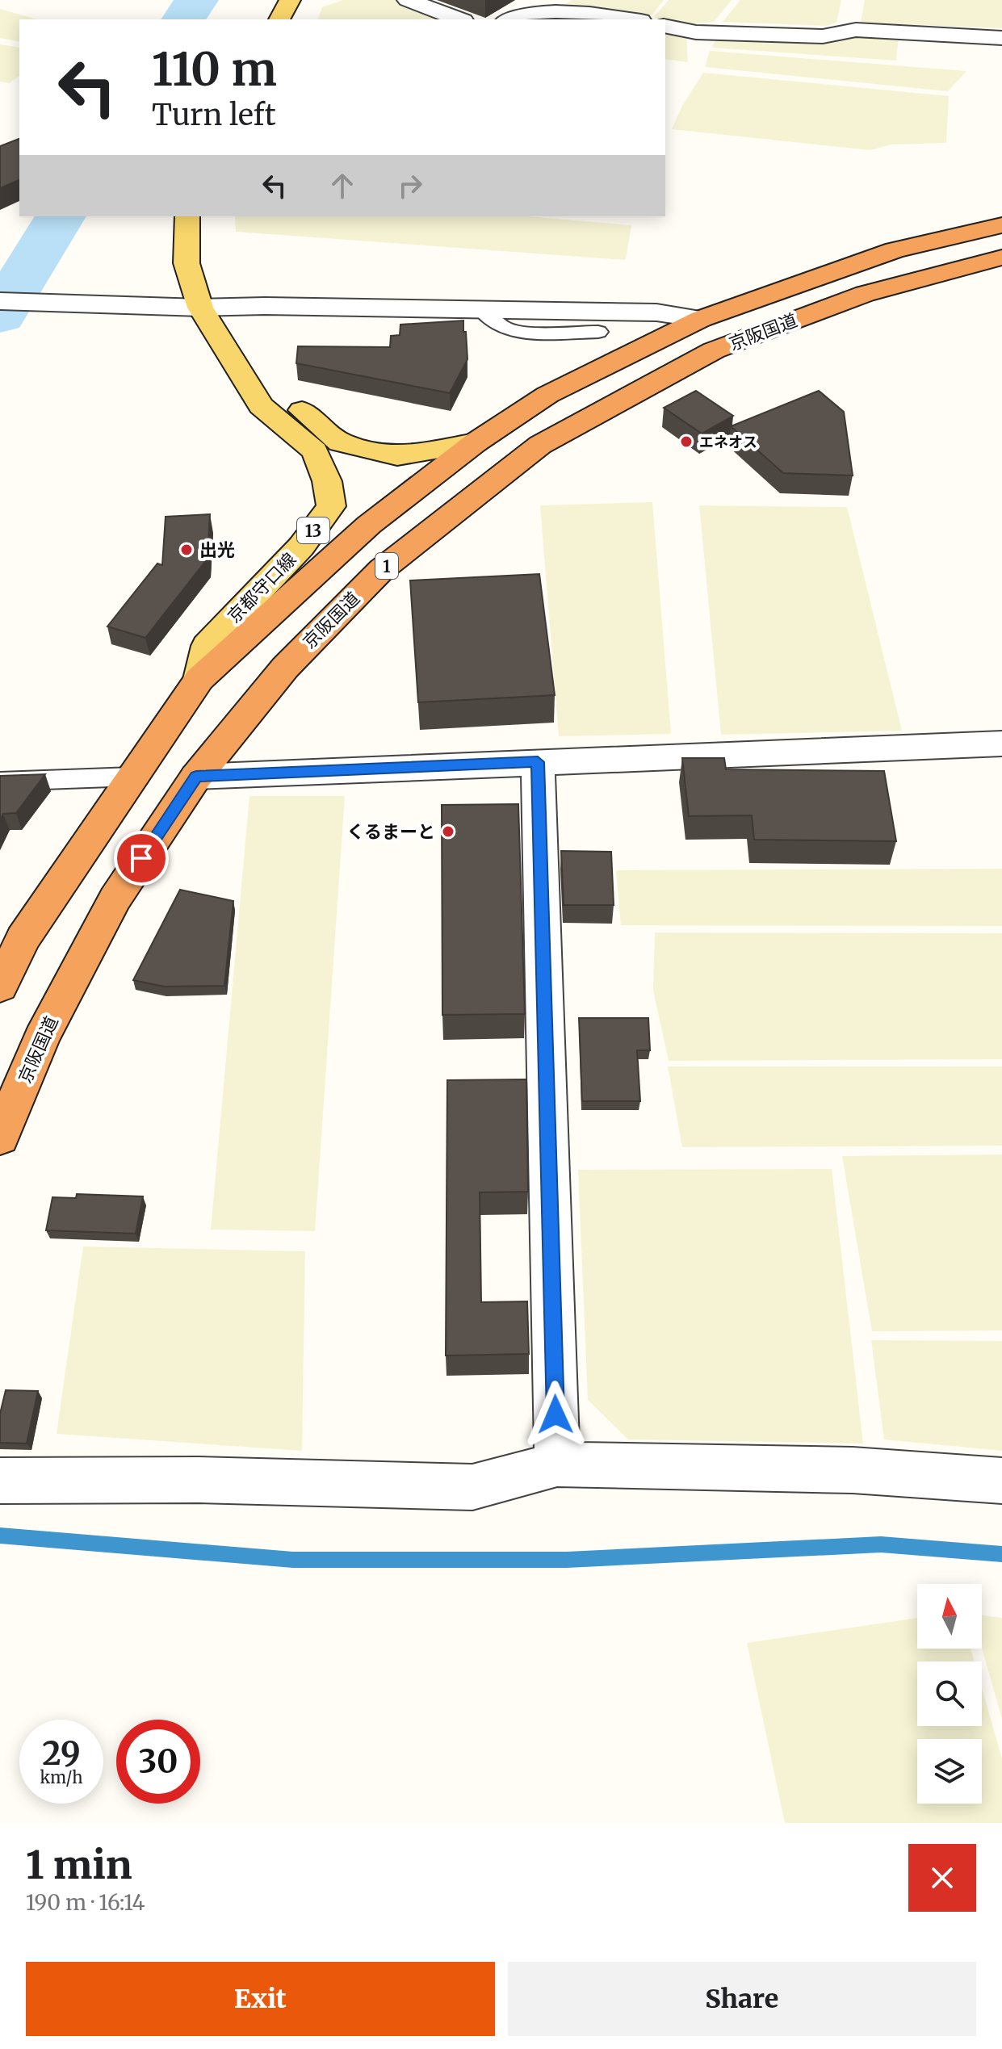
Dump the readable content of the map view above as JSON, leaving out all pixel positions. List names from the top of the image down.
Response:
{
  "streets": {
    "highway": ["京阪国道", "1"],
    "main road": ["13", "京都守口線"]
  },
  "crossings": [
    ["京阪国道", "京都守口線"]
  ],
  "places": ["エネオス", "出光", "くるまーと"],
  "north": "top",
  "page": {
    "turn": ["110 m", "Turn left"],
    "speed": "29 km/h",
    "limit": "30",
    "heading": ["1 min", "190 m · 16:14"],
    "buttons": ["Exit", "Share"]
  }
}
